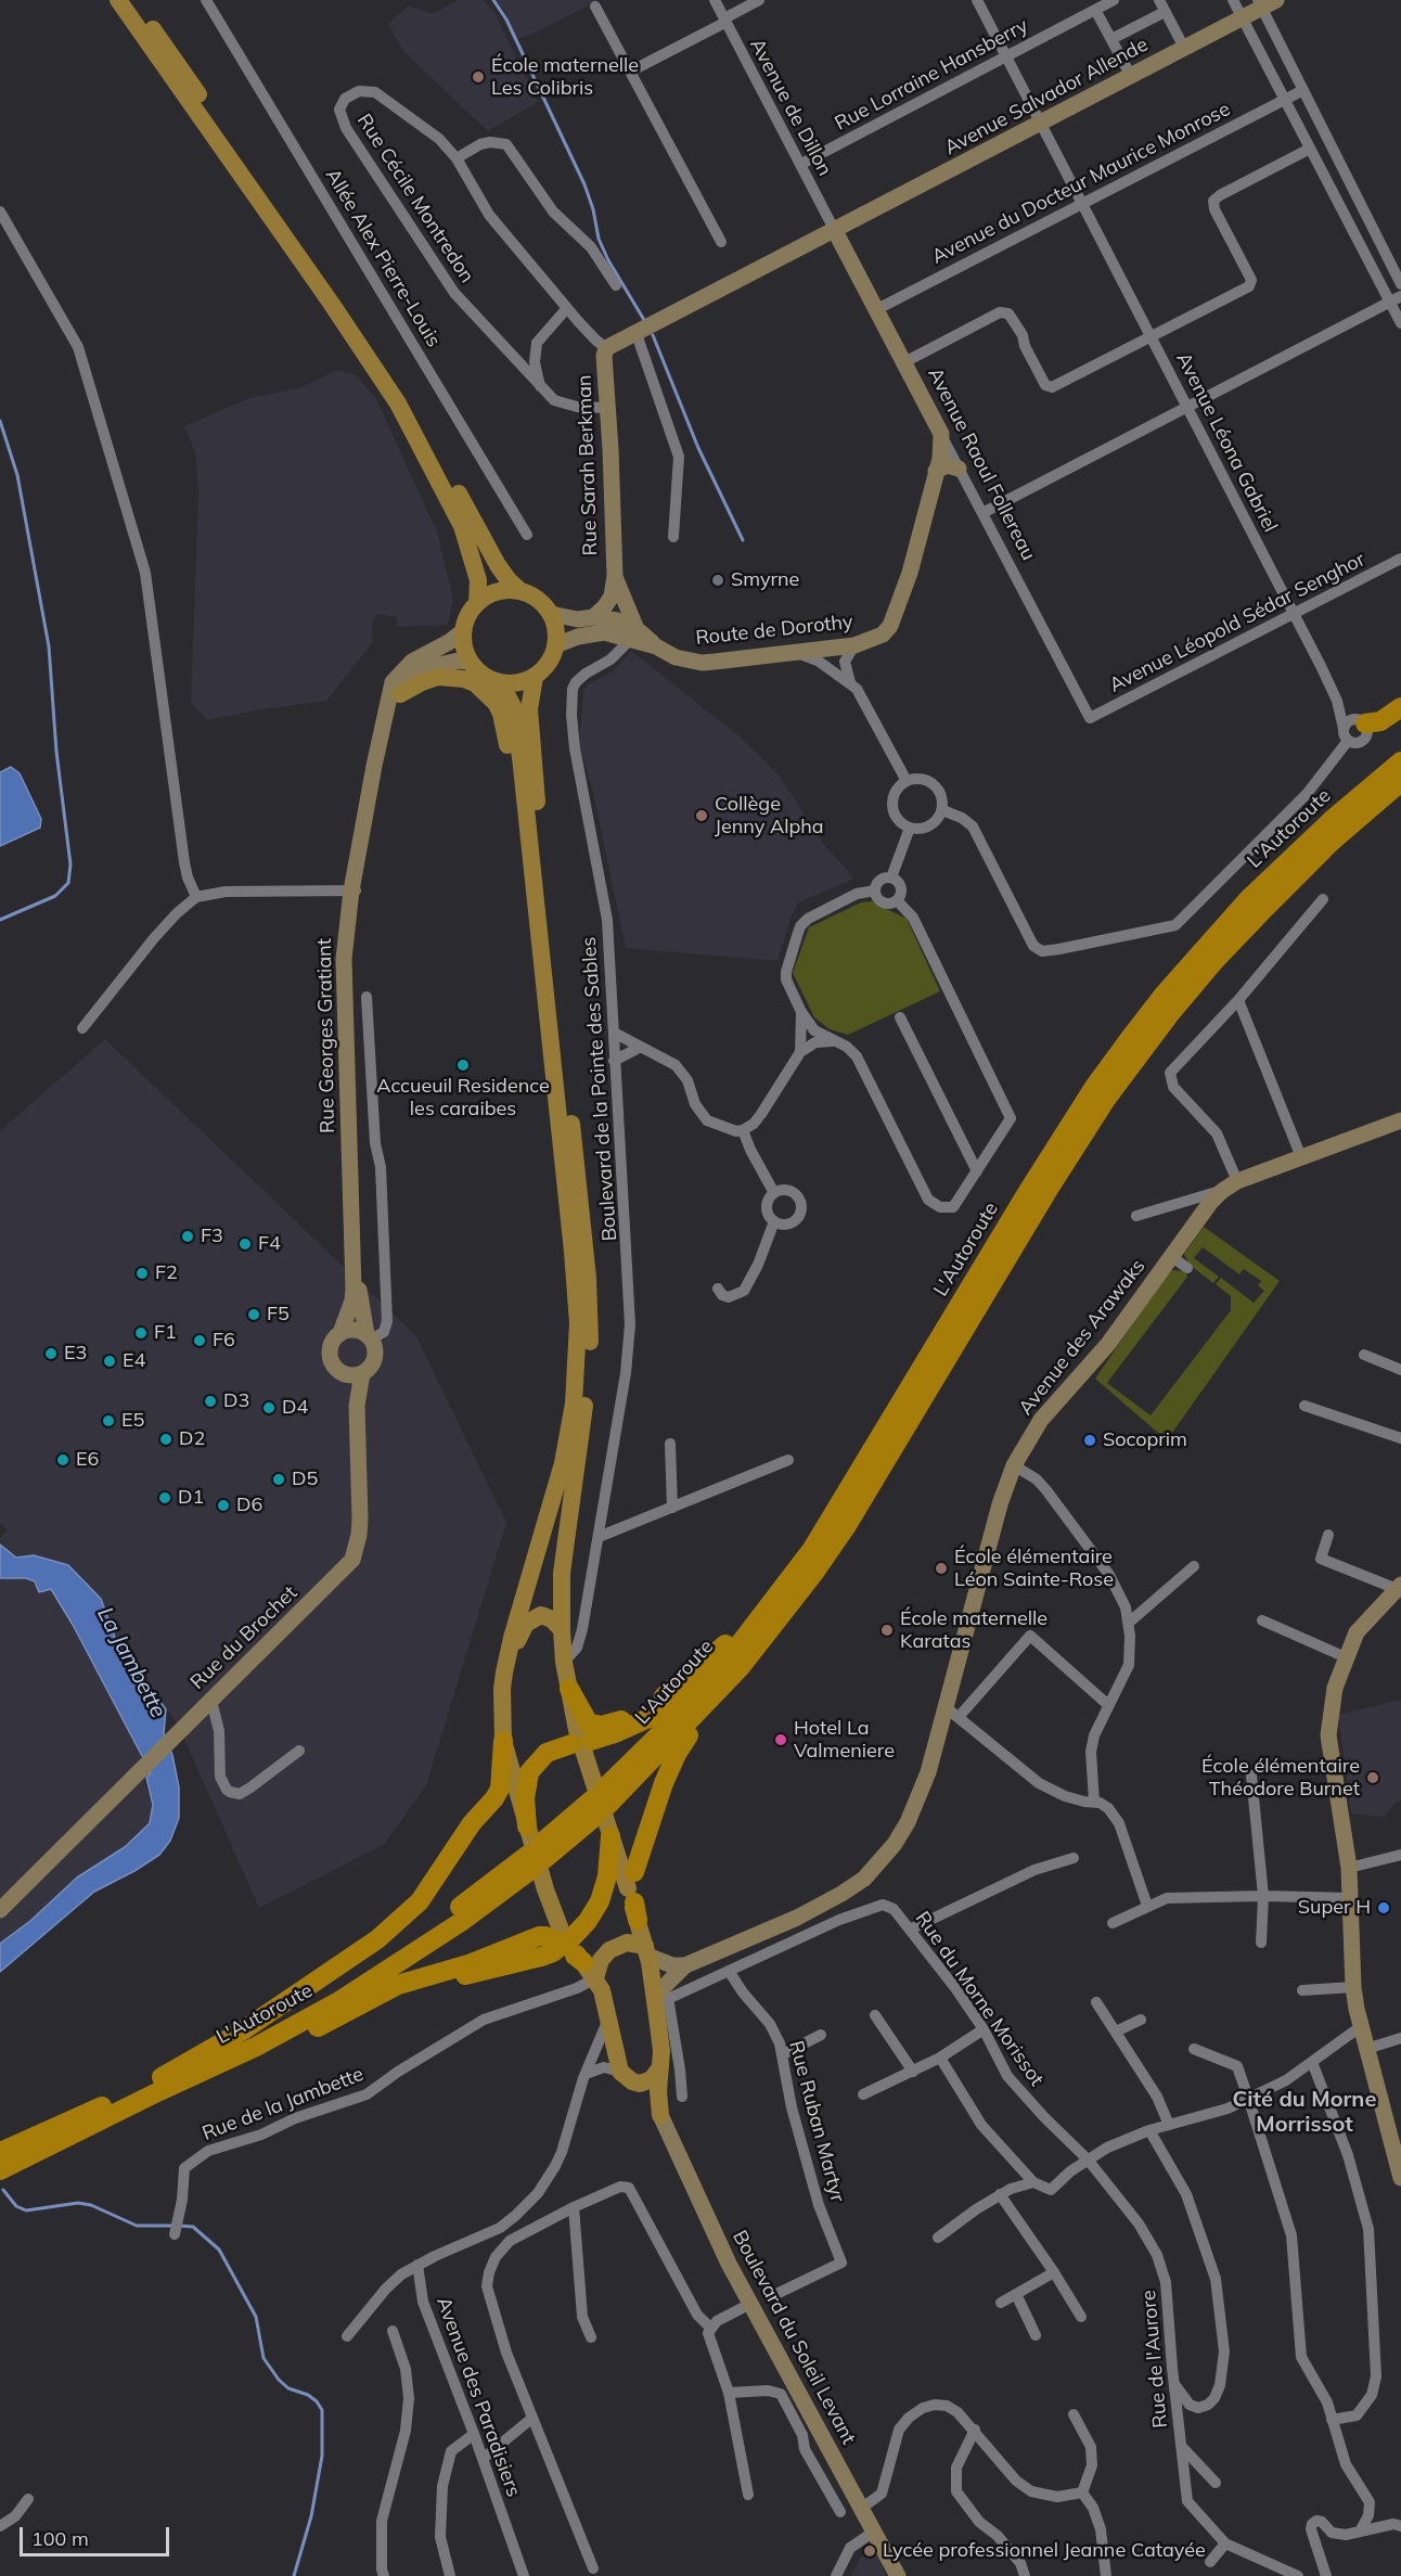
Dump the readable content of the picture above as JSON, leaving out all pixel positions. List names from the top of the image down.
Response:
{
  "streets": {
    "highway": ["L'Autoroute"],
    "main road": [
      "Avenue Salvador Allende",
      "Avenue Raoul Follereau",
      "Rue Sarah Berkman",
      "Route de Dorothy",
      "Rue Georges Gratiant",
      "Avenue des Arawaks",
      "Rue du Brochet",
      "Boulevard du Soleil Levant"
    ],
    "street": [
      "Rue Lorraine Hansberry",
      "Avenue de Dillon",
      "Avenue du Docteur Maurice Monrose",
      "Rue Cécile Montredon",
      "Allée Alex Pierre-Louis",
      "Avenue Léona Gabriel",
      "Avenue Léopold Sédar Senghor",
      "Boulevard de la Pointe des Sables",
      "Rue du Morne Morissot",
      "Rue de la Jambette",
      "Rue Ruban Martyr",
      "Rue de l'Aurore",
      "Avenue des Paradisiers"
    ]
  },
  "crossings": [
    ["Rue Lorraine Hansberry", "Avenue de Dillon"],
    ["Rue Lorraine Hansberry", "Avenue Léona Gabriel"],
    ["Avenue Salvador Allende", "Avenue de Dillon"],
    ["Avenue Salvador Allende", "Avenue Léona Gabriel"],
    ["Avenue Salvador Allende", "Avenue Raoul Follereau"],
    ["Avenue Salvador Allende", "Rue Sarah Berkman"],
    ["Avenue de Dillon", "Avenue Raoul Follereau"],
    ["Avenue de Dillon", "Rue Sarah Berkman"],
    ["Avenue du Docteur Maurice Monrose", "Avenue Léona Gabriel"],
    ["Avenue du Docteur Maurice Monrose", "Avenue Raoul Follereau"],
    ["Rue Cécile Montredon", "Rue Sarah Berkman"],
    ["Avenue Léona Gabriel", "Avenue Léopold Sédar Senghor"],
    ["Avenue Raoul Follereau", "Rue Sarah Berkman"],
    ["Avenue Raoul Follereau", "Avenue Léopold Sédar Senghor"],
    ["Avenue Raoul Follereau", "Route de Dorothy"],
    ["Route de Dorothy", "Boulevard de la Pointe des Sables"],
    ["Avenue des Arawaks", "Rue du Morne Morissot"],
    ["Avenue des Arawaks", "Boulevard du Soleil Levant"],
    ["Rue du Morne Morissot", "Rue Ruban Martyr"],
    ["Rue du Morne Morissot", "Boulevard du Soleil Levant"],
    ["Rue du Morne Morissot", "Rue de l'Aurore"]
  ],
  "districts": ["Cité du Morne Morrissot"],
  "water": ["La Jambette"],
  "places": [
    "École maternelle Les Colibris",
    "Smyrne",
    "Collège Jenny Alpha",
    "Accueuil Residence les caraibes",
    "F3",
    "F4",
    "F2",
    "F5",
    "F1",
    "F6",
    "E3",
    "E4",
    "D3",
    "D4",
    "E5",
    "D2",
    "Socoprim",
    "E6",
    "D5",
    "D1",
    "D6",
    "École élémentaire Léon Sainte-Rose",
    "École maternelle Karatas",
    "Hotel La Valmeniere",
    "École élémentaire Théodore Burnet",
    "Super H",
    "Lycée professionnel Jeanne Catayée"
  ],
  "scale_bar": "100 m"
}
